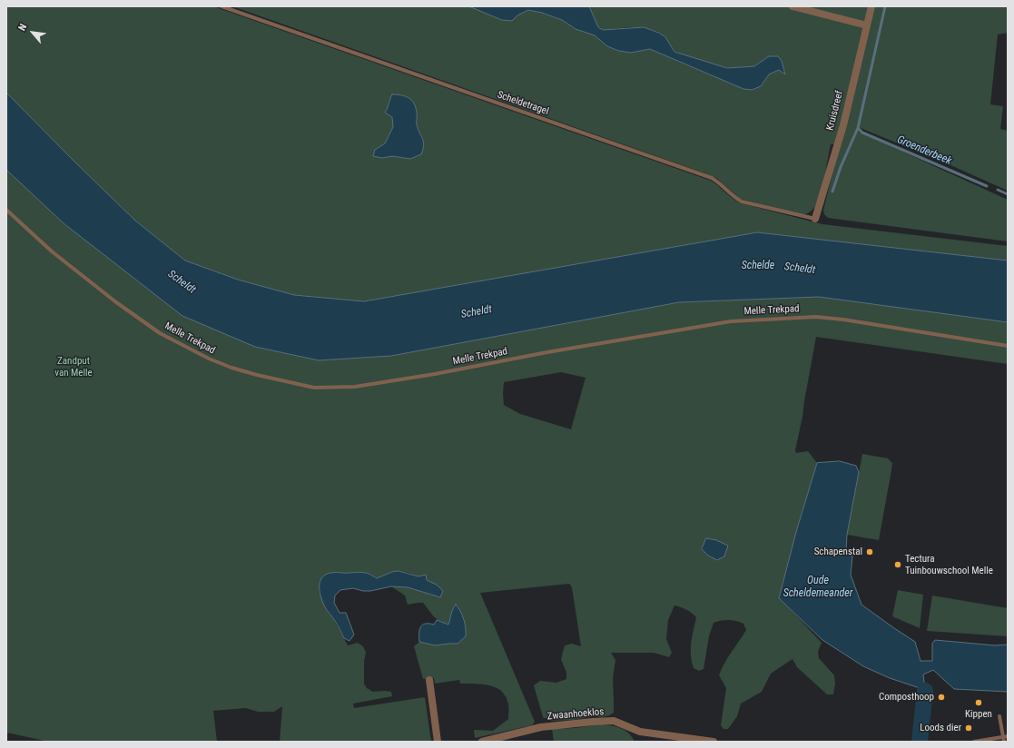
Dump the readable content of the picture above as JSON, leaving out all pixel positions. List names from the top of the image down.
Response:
{
  "streets": {
    "street": ["Kruisdreef", "Zwaanhoeklos"],
    "lane": ["Scheldetragel", "Melle Trekpad"]
  },
  "crossings": [
    ["Scheldetragel", "Kruisdreef"]
  ],
  "water": [
    "Groenderbeek",
    "Schelde",
    "Scheldt",
    "Oude Scheldemeander"
  ],
  "parks": ["Zandput van Melle"],
  "places": [
    "Schapenstal",
    "Tectura Tuinbouwschool Melle",
    "Composthoop",
    "Kippen",
    "Loods dier"
  ],
  "north": "top left"
}
